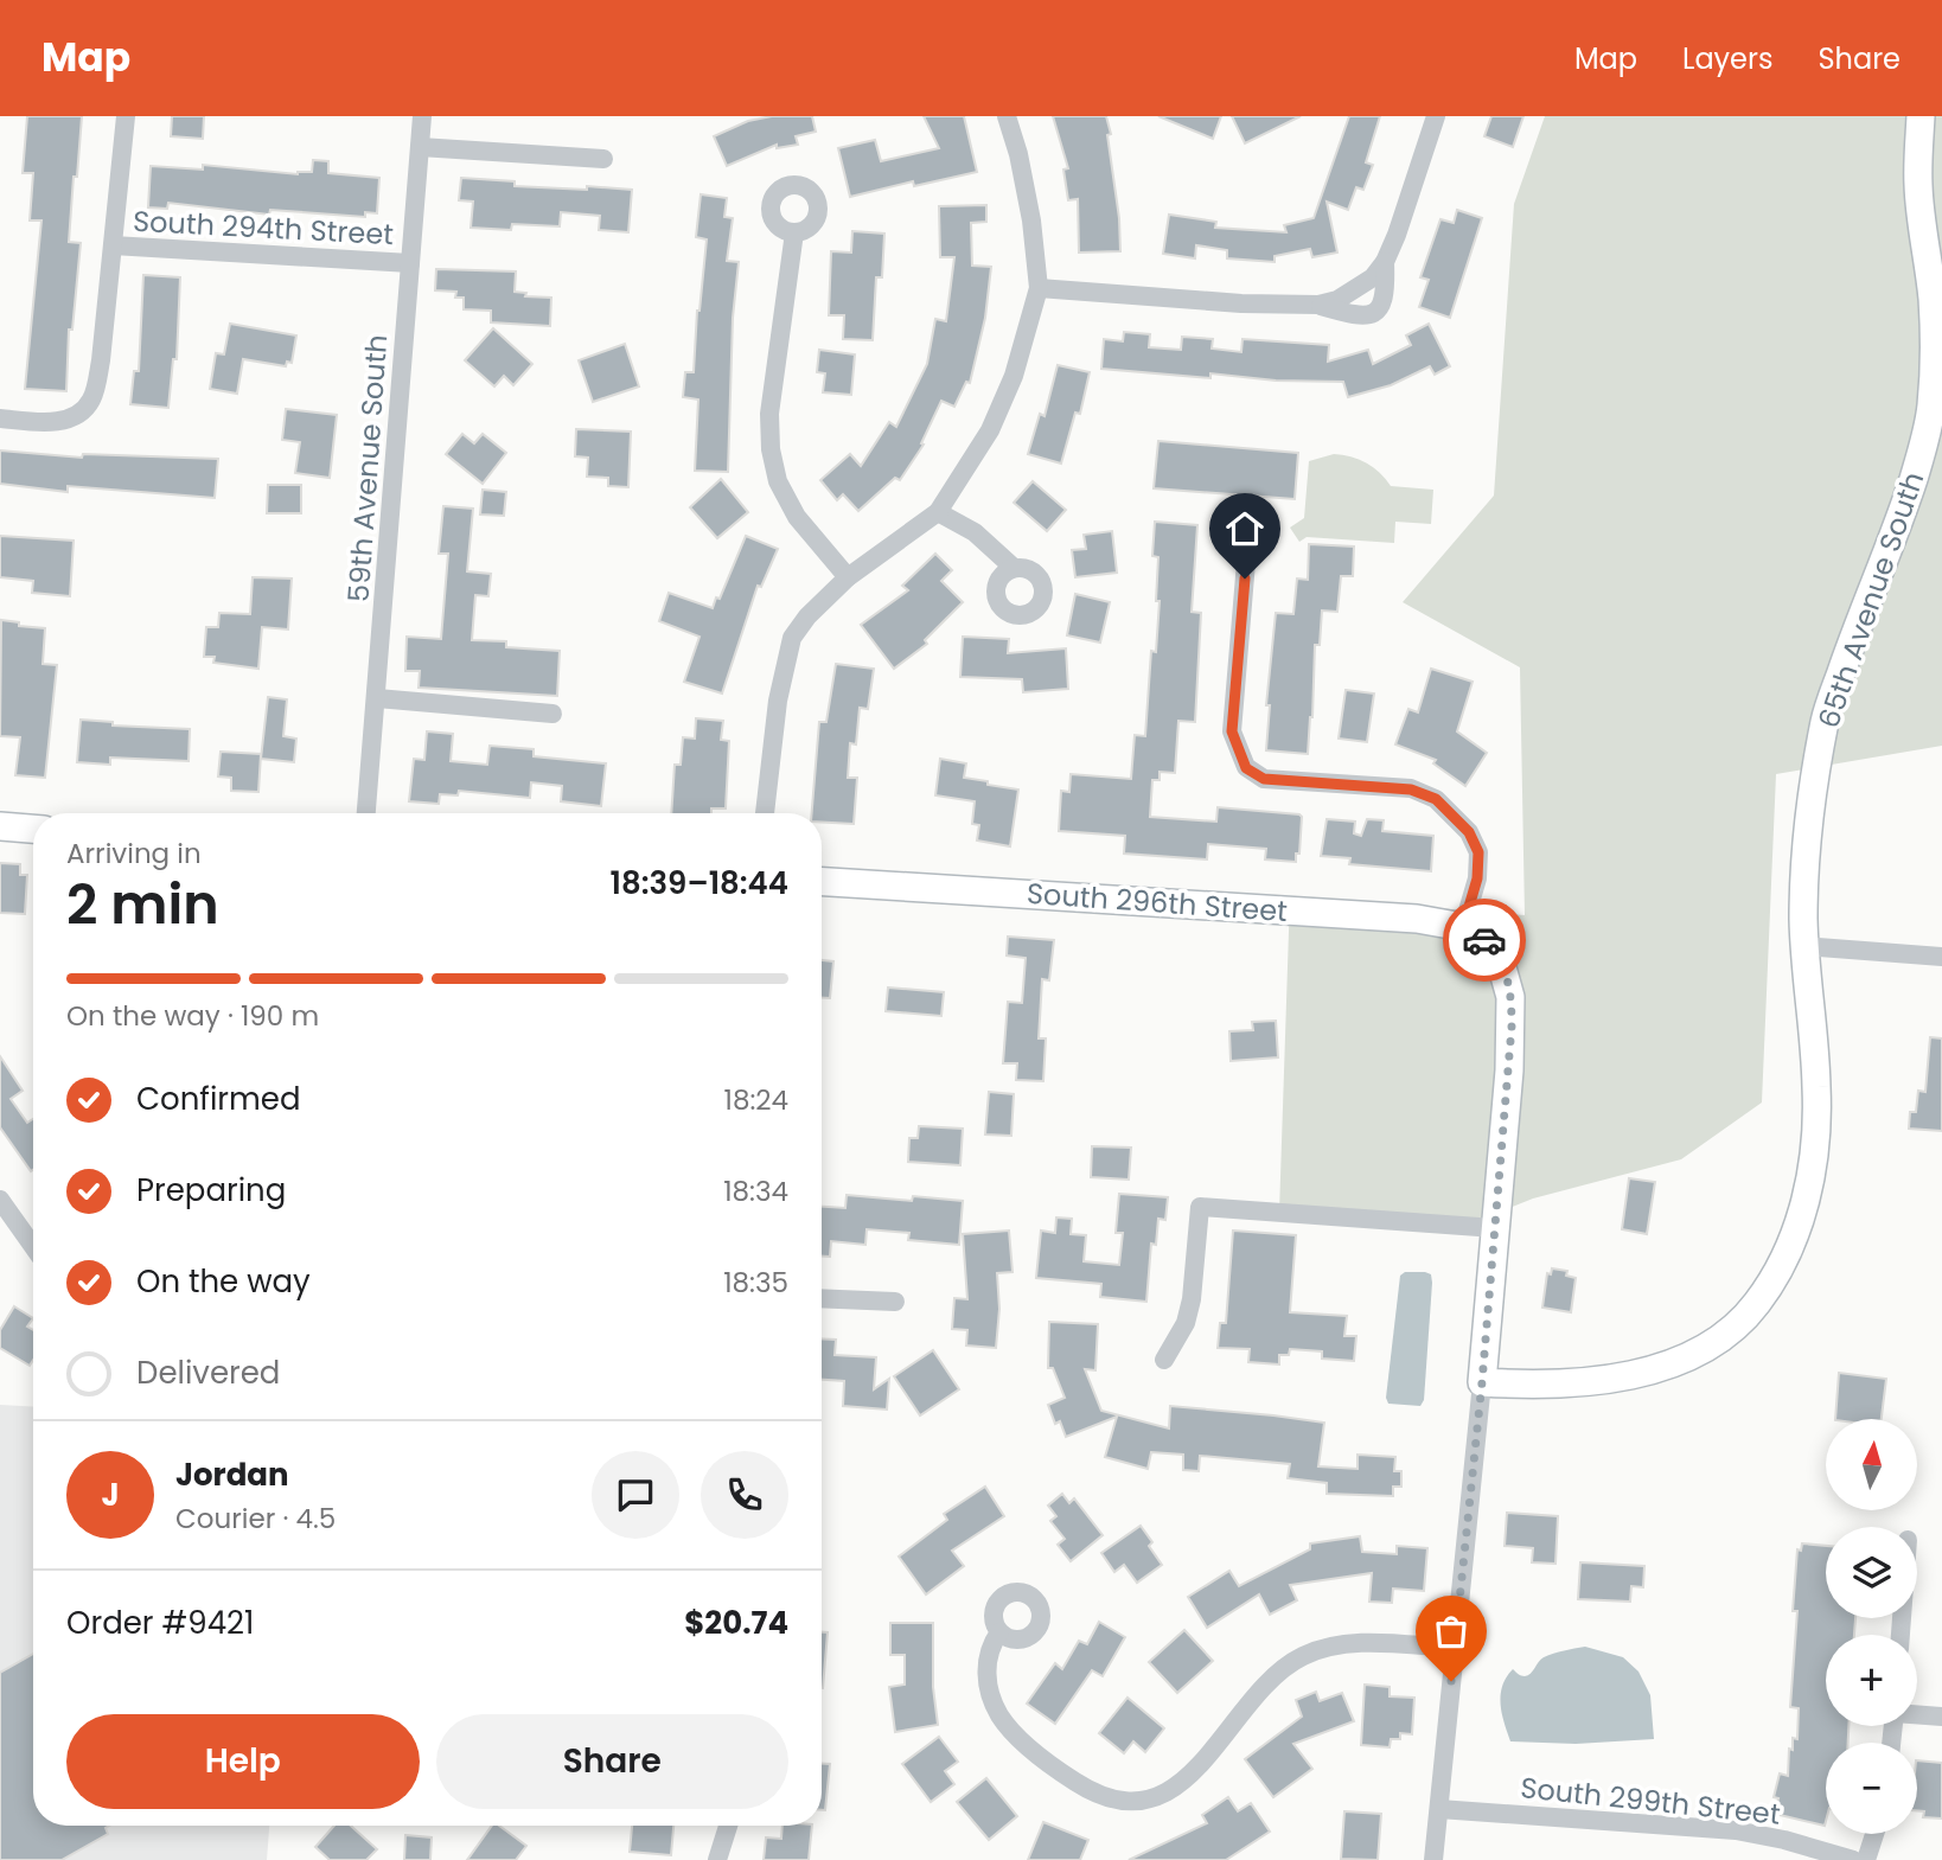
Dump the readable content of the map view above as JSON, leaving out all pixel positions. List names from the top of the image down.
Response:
{
  "streets": {
    "street": [
      "South 294th Street",
      "59th Avenue South",
      "65th Avenue South",
      "South 296th Street",
      "South 299th Street"
    ]
  },
  "crossings": [
    ["South 294th Street", "59th Avenue South"]
  ],
  "north": "top",
  "page": {
    "header": "Map",
    "nav": ["Map", "Layers", "Share"],
    "heading": ["2 min", "Arriving in", "18:39–18:44"],
    "panel": [
      "Jordan",
      "Courier · 4.5",
      "Order #9421",
      "$20.74"
    ],
    "bar": "On the way · 190 m",
    "list": [
      ["Confirmed", "18:24"],
      ["Preparing", "18:34"],
      ["On the way", "18:35"],
      "Delivered"
    ],
    "map_buttons": ["+", "−"],
    "round": "J",
    "buttons": ["Help", "Share"]
  }
}
